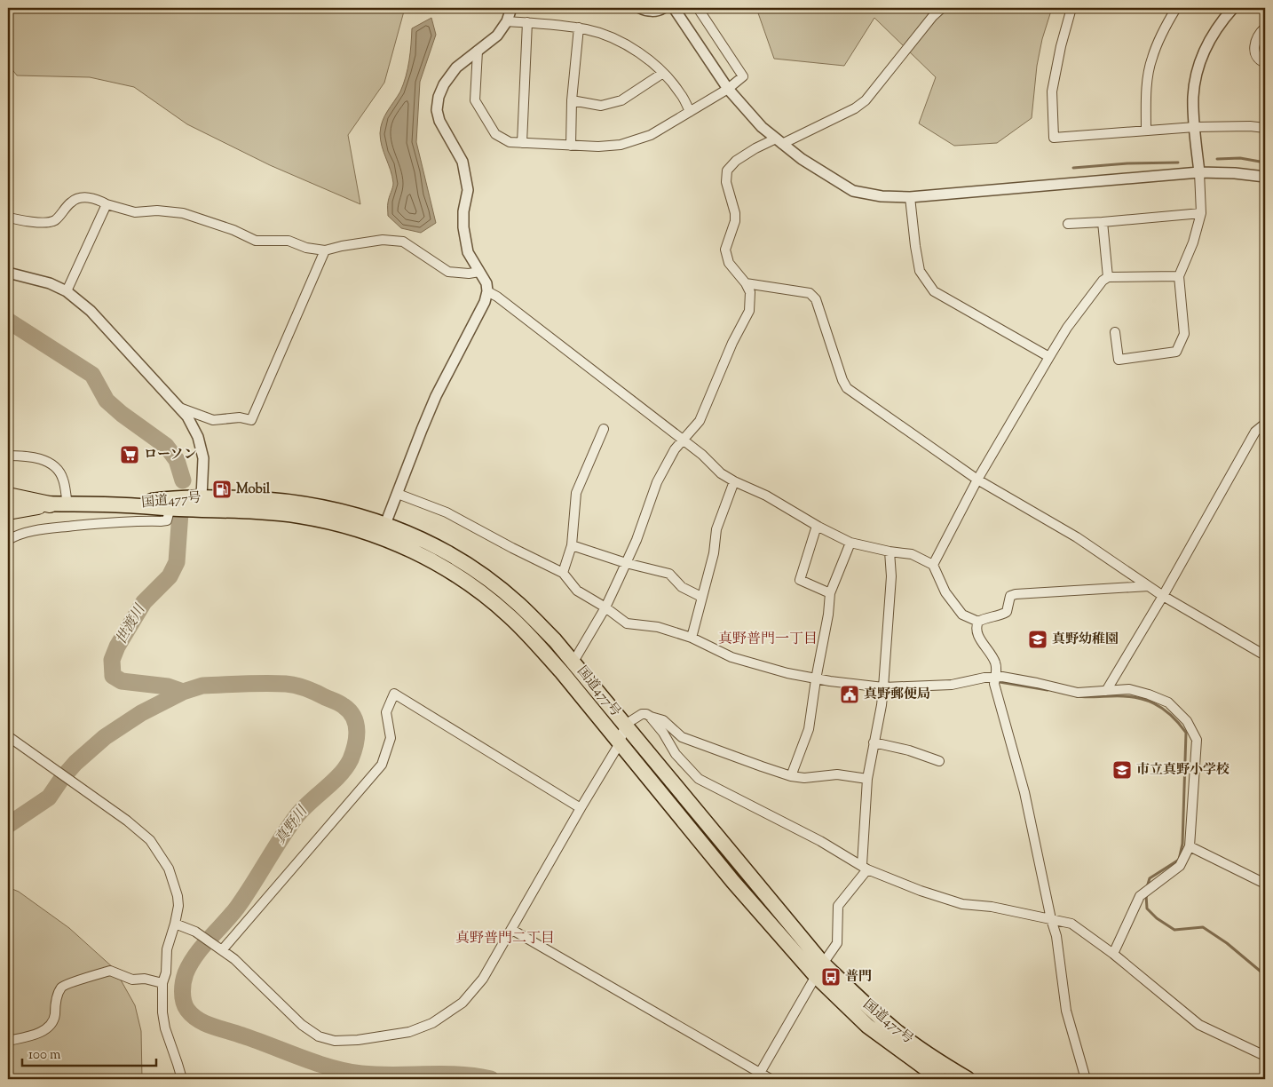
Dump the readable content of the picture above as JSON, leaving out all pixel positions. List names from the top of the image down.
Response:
{
  "streets": {
    "highway": ["国道477号"]
  },
  "districts": ["真野普門一丁目", "真野普門二丁目"],
  "water": ["世渡川", "真野川"],
  "places": {
    "supermarket": ["ローソン"],
    "fuel station": ["Mobil"],
    "school or university": ["真野幼稚園", "市立真野小学校"],
    "public building": ["真野郵便局"],
    "bus stop": ["普門"]
  },
  "scale_bar": "100 m"
}
